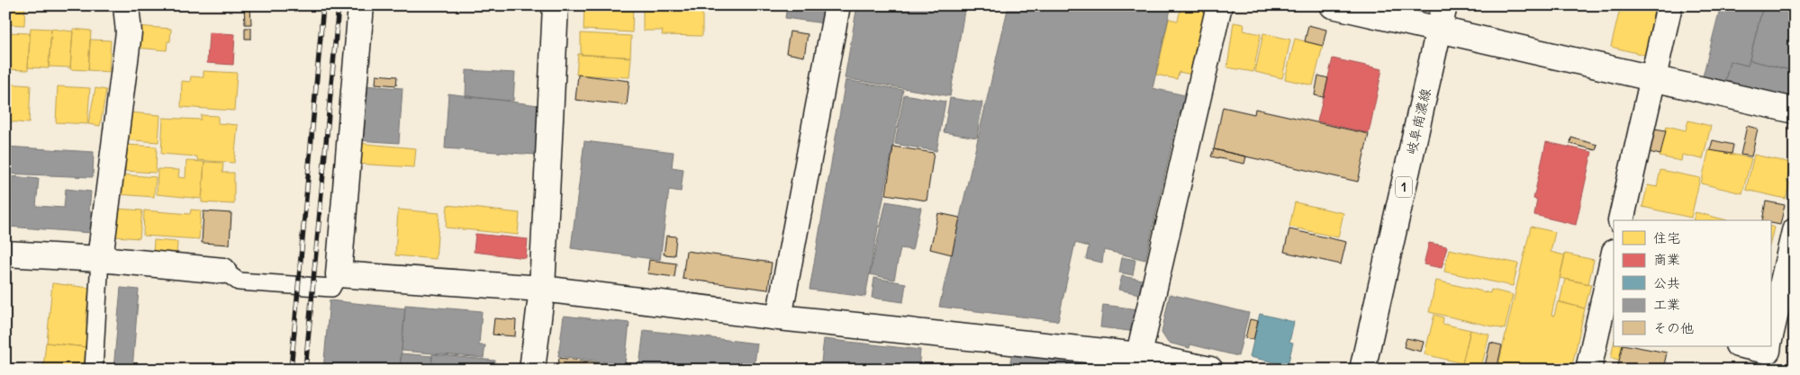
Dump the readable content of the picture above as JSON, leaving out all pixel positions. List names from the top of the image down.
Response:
{
  "streets": {
    "street": ["岐阜南濃線", "1"]
  },
  "legend": [
    "住宅",
    "商業",
    "公共",
    "工業",
    "その他"
  ]
}
